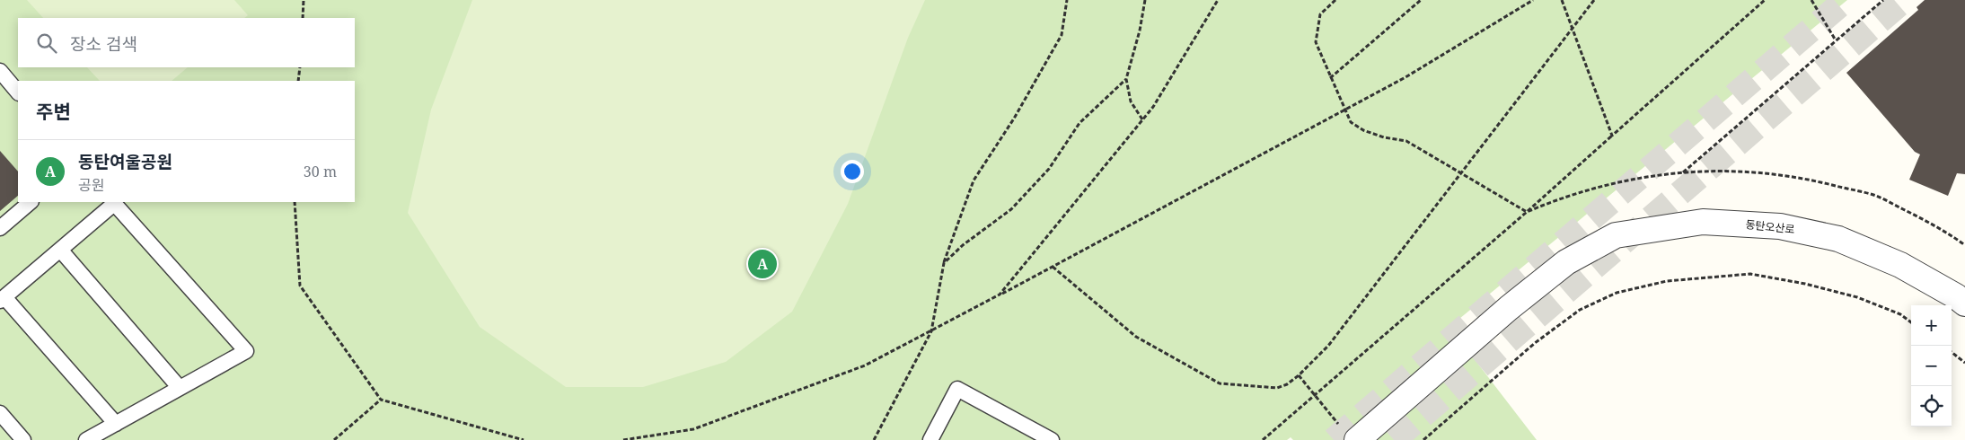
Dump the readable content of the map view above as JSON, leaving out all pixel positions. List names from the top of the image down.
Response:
{
  "streets": {
    "street": ["동탄오산로"]
  },
  "page": {
    "search": "장소 검색",
    "heading": "주변",
    "list": [
      {
        "mark": "A",
        "name": "동탄여울공원",
        "note": "공원",
        "value": "30 m"
      }
    ],
    "pins": "A",
    "map_buttons": ["+", "−"]
  }
}
